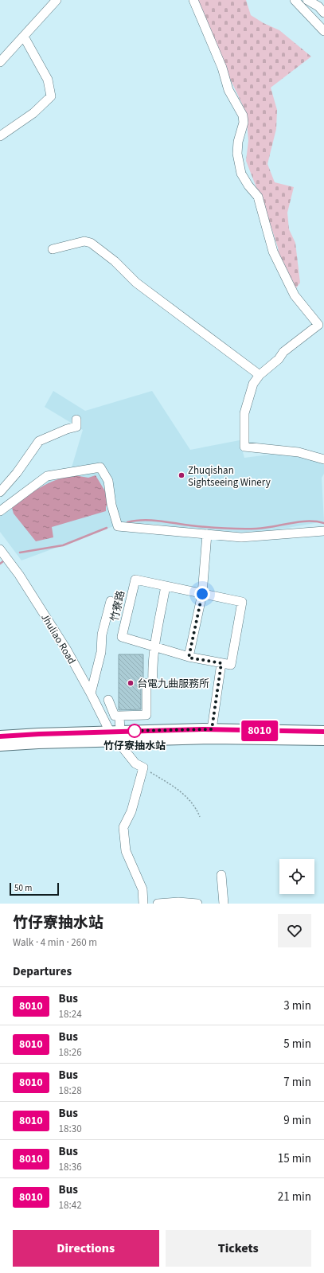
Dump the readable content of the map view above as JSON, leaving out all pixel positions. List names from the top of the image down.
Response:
{
  "streets": {
    "street": ["竹寮路", "Jhuliao Road"]
  },
  "places": ["Zhuqishan Sightseeing Winery", "台電九曲服務所", "竹仔寮抽水站"],
  "lines": ["bus line 8010"],
  "scale_bar": "50 m",
  "page": {
    "on_map": "8010",
    "scale": "50 m",
    "heading": [
      ["竹仔寮抽水站", "Walk · 4 min · 260 m"],
      "Departures"
    ],
    "list": [
      {
        "mark": "8010",
        "name": "Bus",
        "note": "18:24",
        "value": "3 min"
      },
      {
        "mark": "8010",
        "name": "Bus",
        "note": "18:26",
        "value": "5 min"
      },
      {
        "mark": "8010",
        "name": "Bus",
        "note": "18:28",
        "value": "7 min"
      },
      {
        "mark": "8010",
        "name": "Bus",
        "note": "18:30",
        "value": "9 min"
      },
      {
        "mark": "8010",
        "name": "Bus",
        "note": "18:36",
        "value": "15 min"
      },
      {
        "mark": "8010",
        "name": "Bus",
        "note": "18:42",
        "value": "21 min"
      }
    ],
    "buttons": ["Directions", "Tickets"]
  }
}
